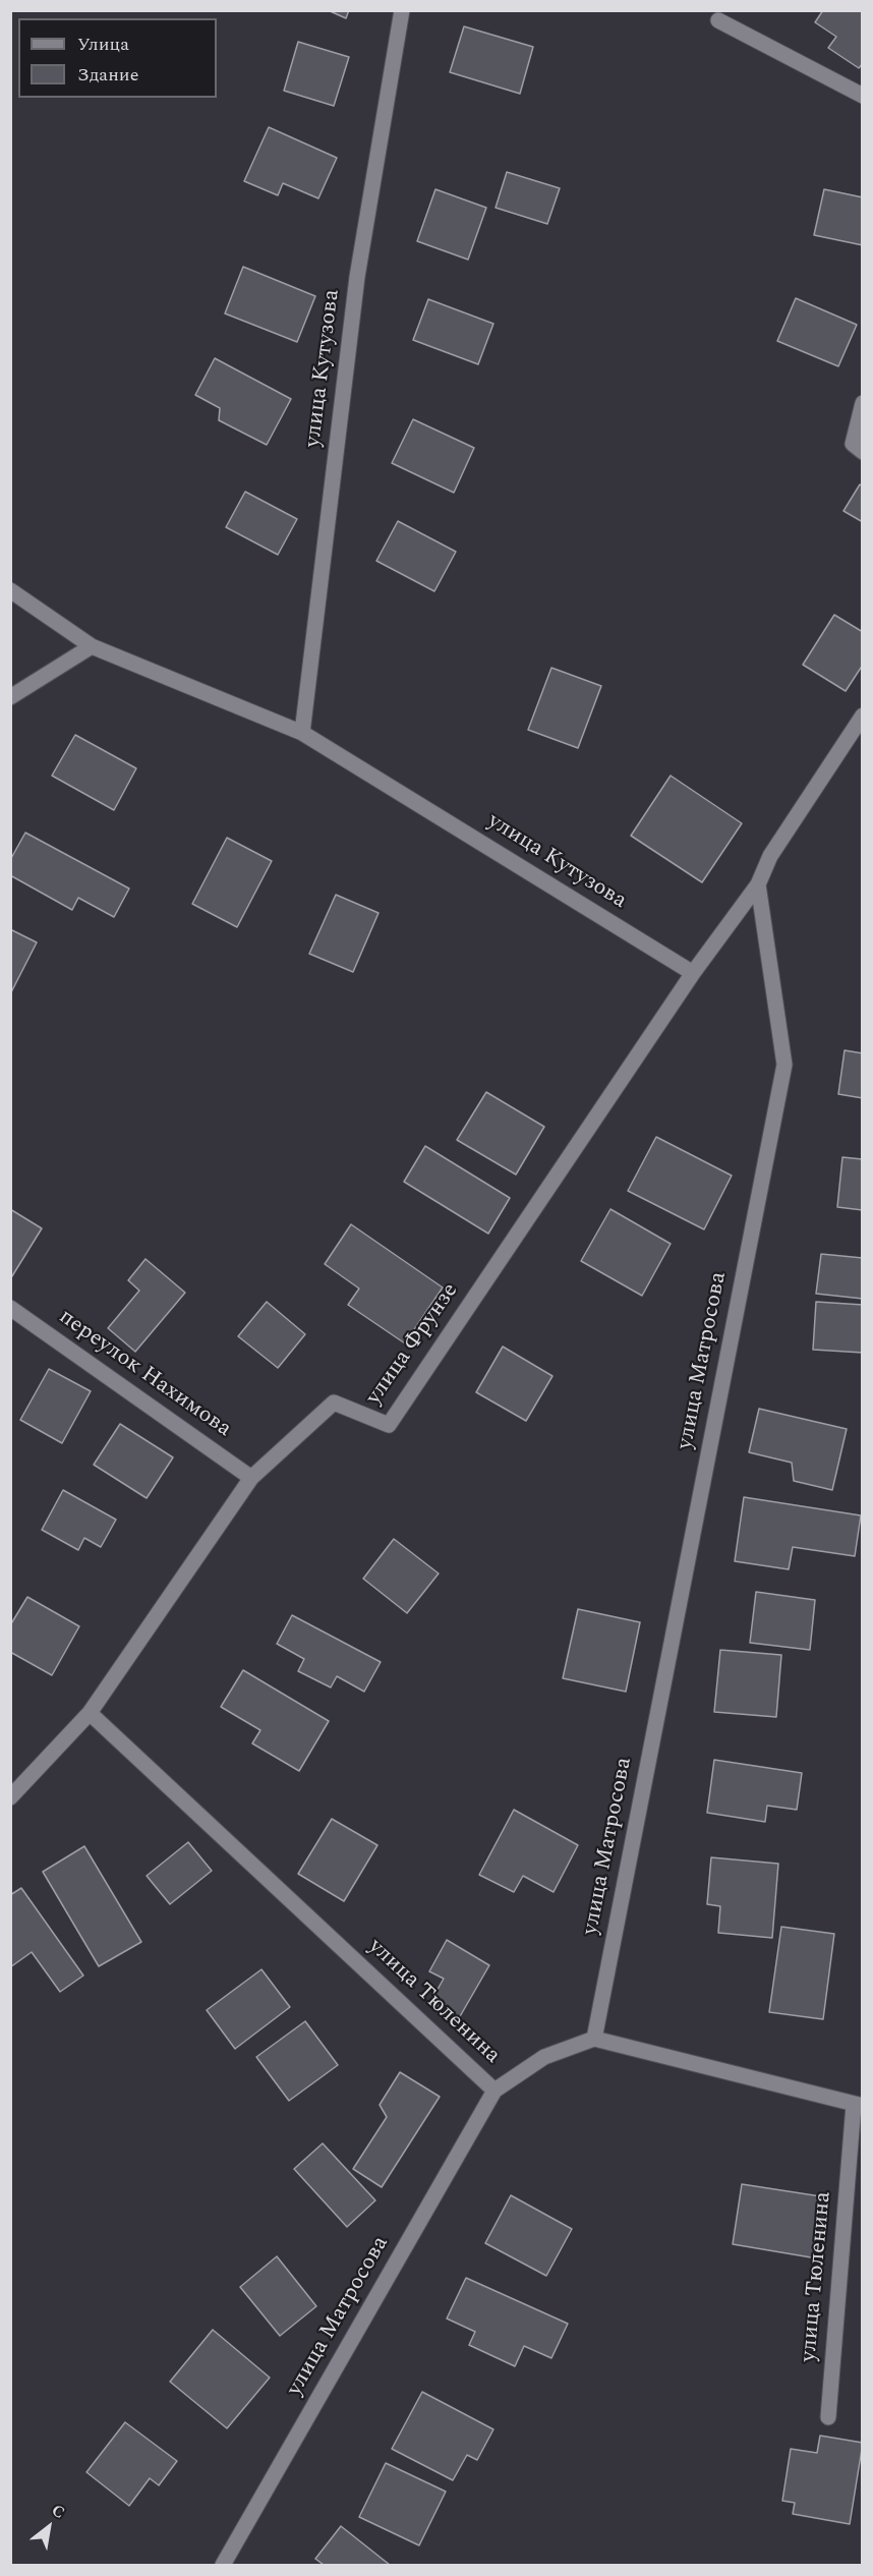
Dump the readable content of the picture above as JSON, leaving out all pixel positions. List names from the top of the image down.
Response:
{
  "streets": {
    "street": [
      "улица Кутузова",
      "улица Фрунзе",
      "улица Матросова",
      "переулок Нахимова",
      "улица Тюленина"
    ]
  },
  "crossings": [
    ["улица Кутузова", "улица Фрунзе"],
    ["улица Фрунзе", "переулок Нахимова"],
    ["улица Фрунзе", "улица Тюленина"],
    ["улица Матросова", "улица Тюленина"]
  ],
  "legend": ["Улица", "Здание"],
  "north": "top right"
}
